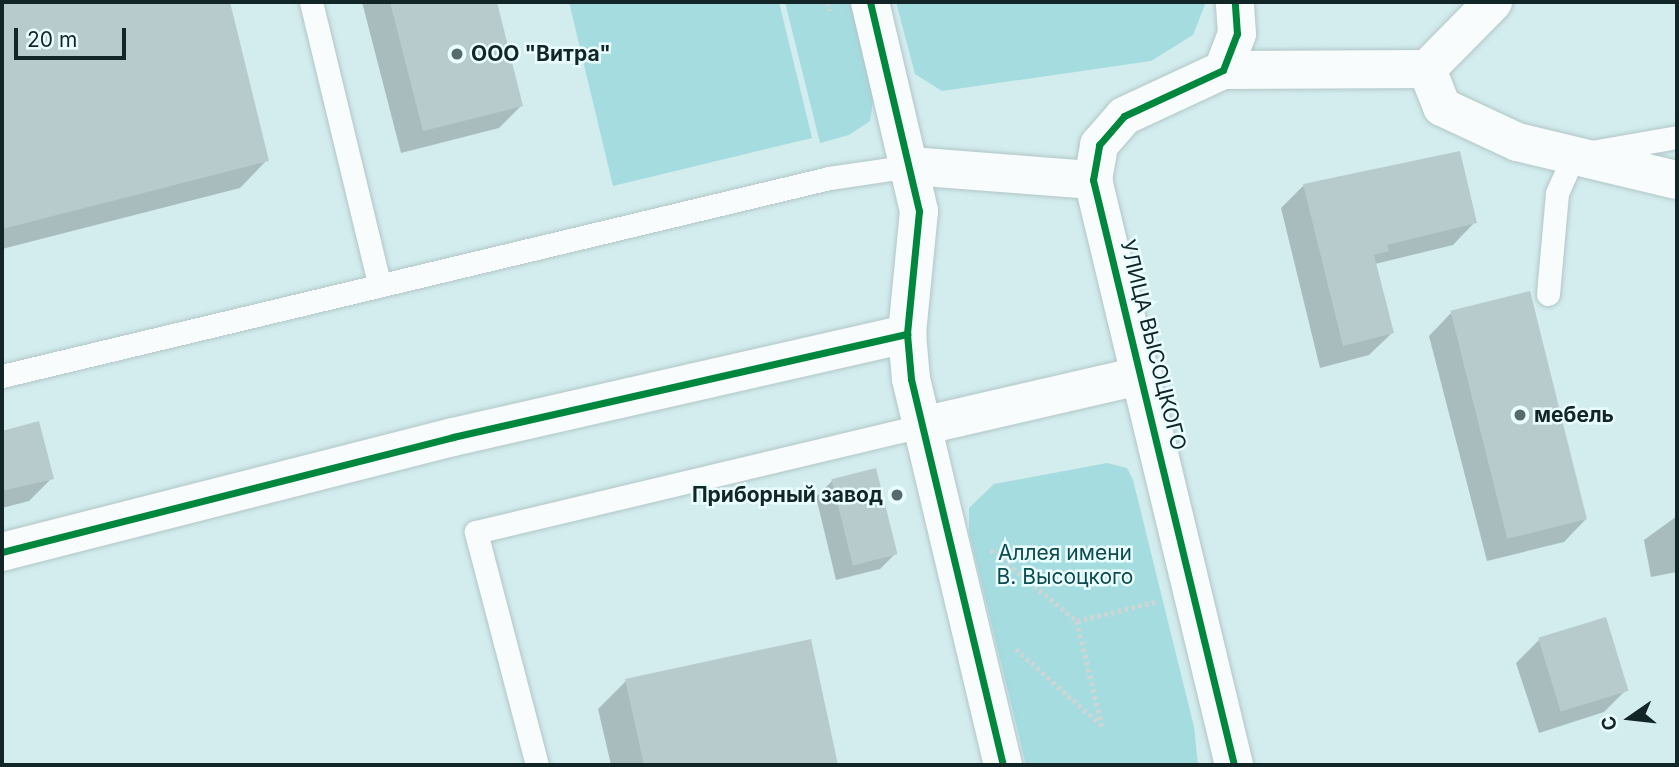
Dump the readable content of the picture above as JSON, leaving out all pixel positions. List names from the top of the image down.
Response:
{
  "streets": {
    "street": ["УЛИЦА ВЫСОЦКОГО"]
  },
  "parks": ["Аллея имени В. Высоцкого"],
  "places": ["ООО \"Витра\"", "мебель", "Приборный завод"],
  "scale_bar": "20 m",
  "north": "left"
}
